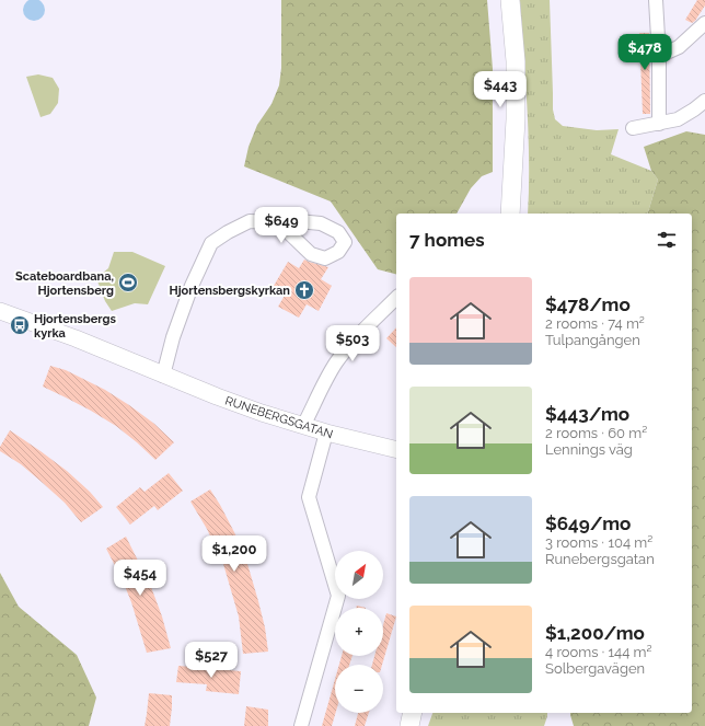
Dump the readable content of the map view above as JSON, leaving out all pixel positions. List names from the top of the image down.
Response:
{
  "streets": {
    "street": ["RUNEBERGSGATAN"]
  },
  "places": {
    "sports": ["Scateboardbana, Hjortensberg"],
    "church": ["Hjortensbergskyrkan"],
    "bus stop": ["Hjortensbergs kyrka"]
  },
  "north": "top right",
  "page": {
    "price": [
      "$478",
      "$443",
      "$649",
      "$503",
      "$1,200",
      "$454",
      "$527"
    ],
    "heading": "7 homes",
    "list": [
      {
        "name": "$478/mo",
        "note": "2 rooms · 74 m² · Tulpangången"
      },
      {
        "name": "$443/mo",
        "note": "2 rooms · 60 m² · Lennings väg"
      },
      {
        "name": "$649/mo",
        "note": "3 rooms · 104 m² · Runebergsgatan"
      },
      {
        "name": "$1,200/mo",
        "note": "4 rooms · 144 m² · Solbergavägen"
      }
    ],
    "map_buttons": ["+", "−"]
  }
}
